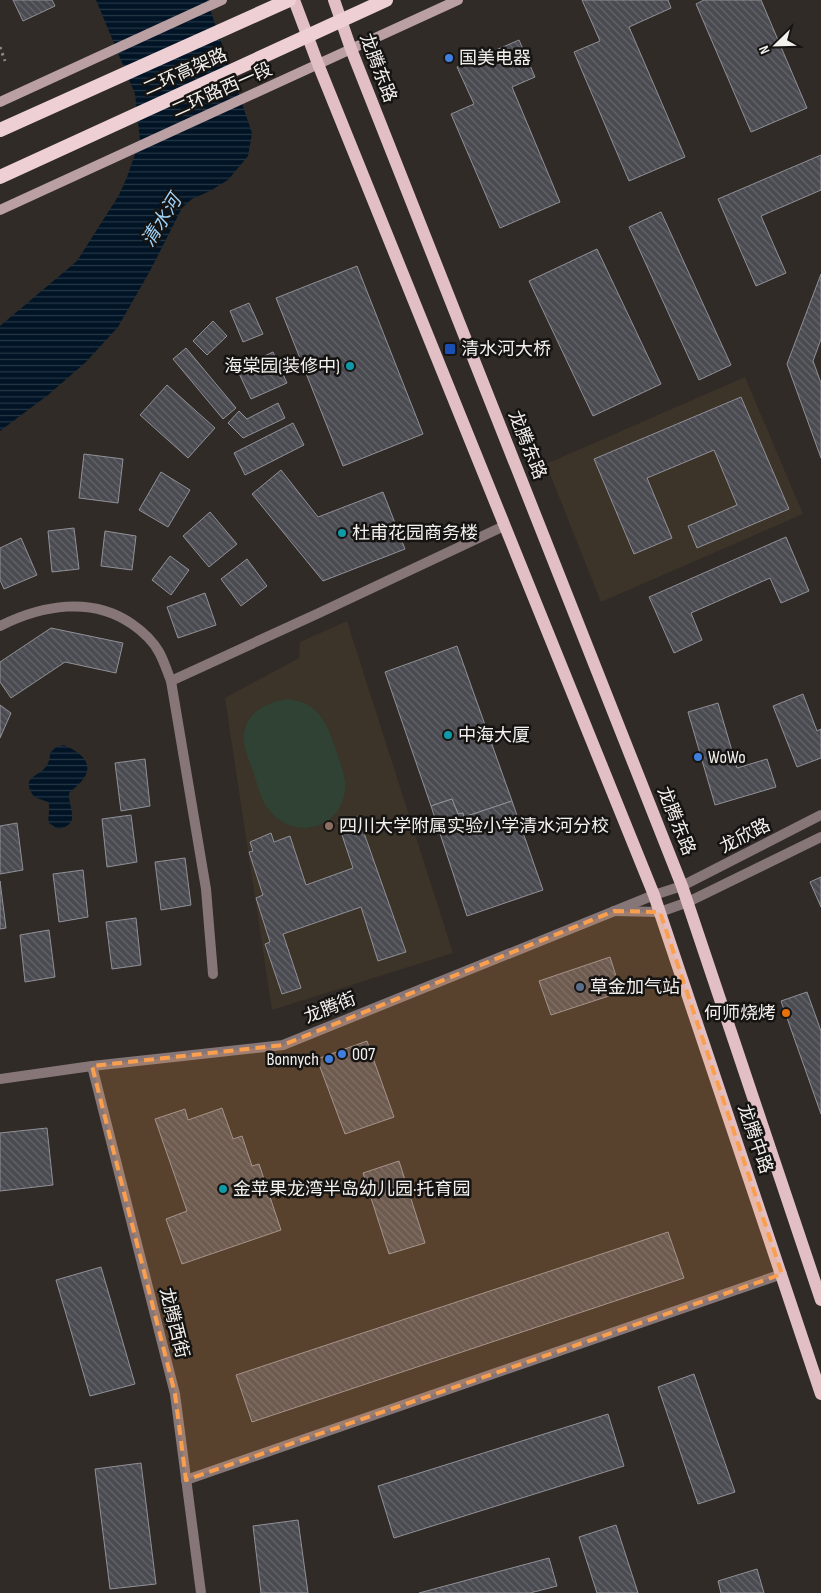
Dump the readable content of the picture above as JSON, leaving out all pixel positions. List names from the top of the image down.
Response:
{
  "streets": {
    "highway": ["二环高架路"],
    "main road": ["龙腾东路", "二环路西一段", "龙腾中路"],
    "street": ["龙欣路", "龙腾街", "龙腾西街"]
  },
  "crossings": [
    ["龙腾东路", "二环路西一段"],
    ["龙腾东路", "龙欣路"],
    ["龙腾东路", "龙腾中路"],
    ["龙欣路", "龙腾街"],
    ["龙欣路", "龙腾中路"],
    ["龙腾街", "龙腾中路"],
    ["龙腾街", "龙腾西街"]
  ],
  "water": ["清水河"],
  "places": {
    "other": [
      "国美电器",
      "海棠园(装修中)",
      "杜甫花园商务楼",
      "中海大厦",
      "WoWo",
      "四川大学附属实验小学清水河分校",
      "草金加气站",
      "何师烧烤",
      "007",
      "Bonnych",
      "金苹果龙湾半岛幼儿园·托育园"
    ],
    "transit": ["清水河大桥"]
  },
  "north": "bottom left"
}
